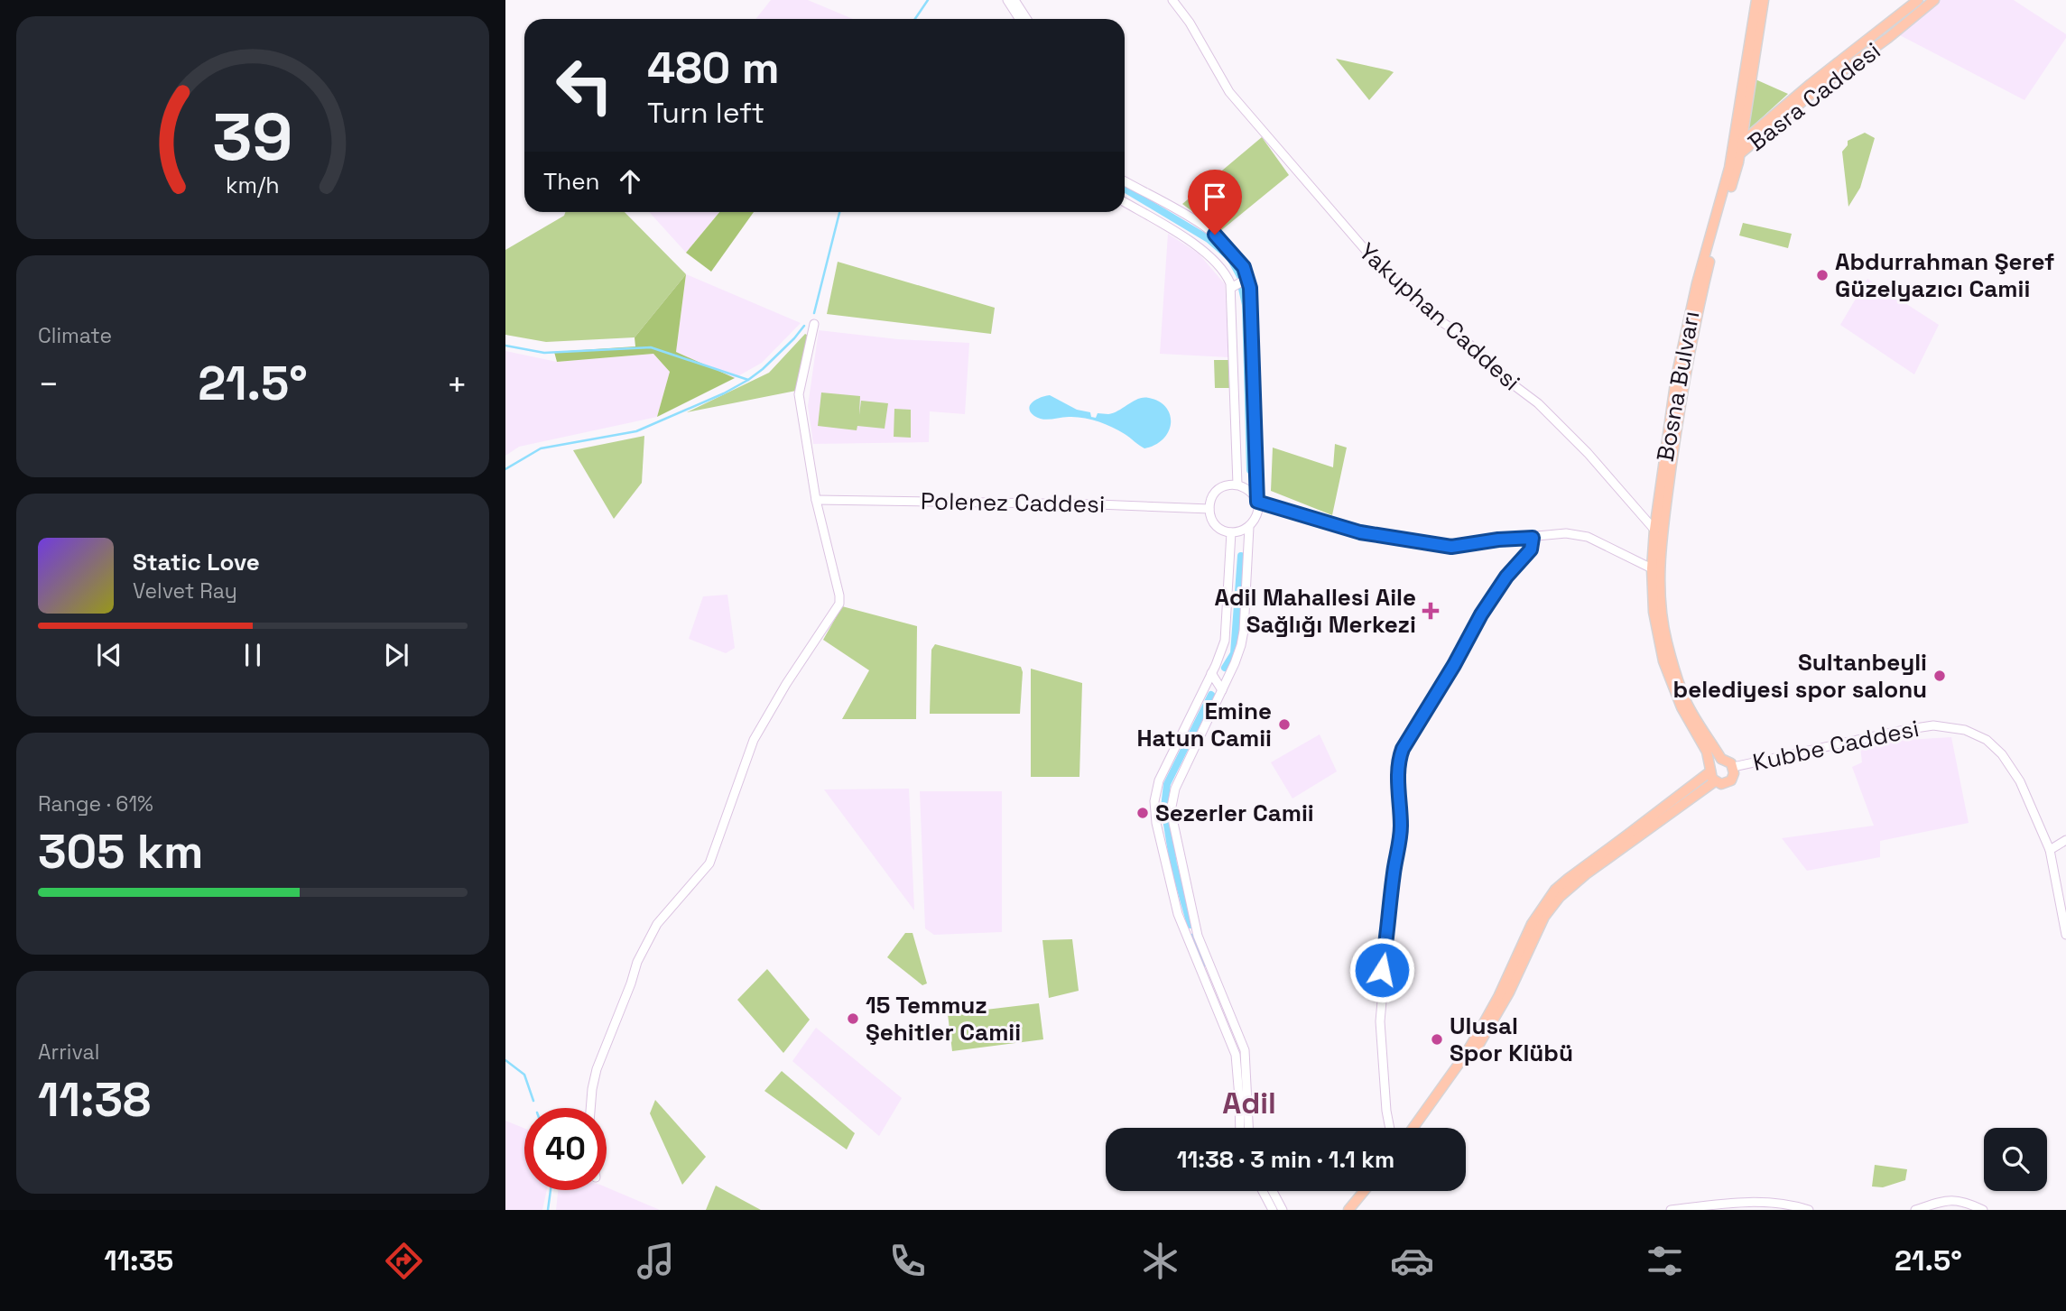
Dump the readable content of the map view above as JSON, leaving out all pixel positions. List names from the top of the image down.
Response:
{
  "streets": {
    "main road": ["Basra Caddesi", "Bosna Bulvarı"],
    "street": ["Yakuphan Caddesi", "Polenez Caddesi", "Kubbe Caddesi"]
  },
  "crossings": [
    ["Basra Caddesi", "Bosna Bulvarı"],
    ["Yakuphan Caddesi", "Bosna Bulvarı"],
    ["Bosna Bulvarı", "Kubbe Caddesi"]
  ],
  "districts": ["Adil"],
  "places": {
    "other": [
      "Abdurrahman Şeref Güzelyazıcı Camii",
      "Sultanbeyli belediyesi spor salonu",
      "Emine Hatun Camii",
      "Sezerler Camii",
      "15 Temmuz Şehitler Camii",
      "Ulusal Spor Klübü"
    ],
    "health": ["Adil Mahallesi Aile Sağlığı Merkezi"]
  },
  "page": {
    "turn": ["480 m", "Turn left"],
    "then": "Then",
    "tile": [
      "Climate",
      ["Range · 61%", "305 km"],
      ["Arrival", "11:38"]
    ],
    "heat": ["−", "21.5°", "+"],
    "song": ["Static Love", "Velvet Ray"],
    "limit": "40",
    "trip": "11:38 · 3 min · 1.1 km",
    "tabs": ["11:35", "21.5°"],
    "gauge": ["39", "km/h"]
  }
}
